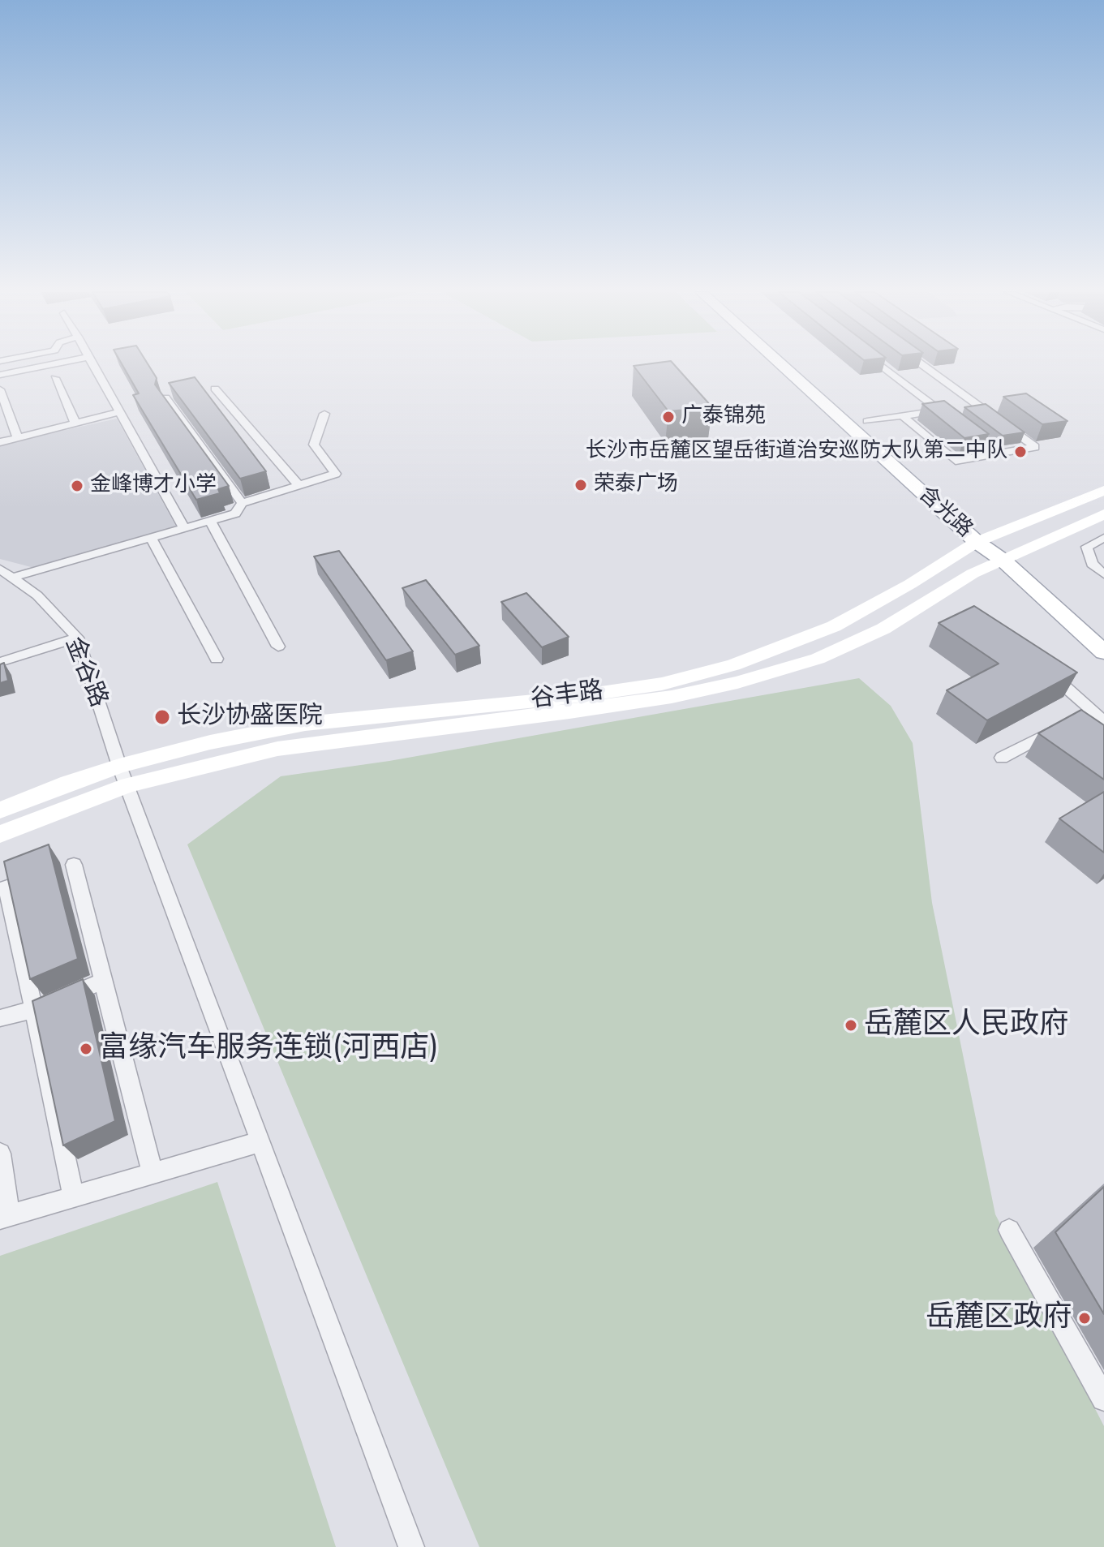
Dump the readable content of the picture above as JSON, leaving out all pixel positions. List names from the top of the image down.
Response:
{
  "streets": {
    "main road": ["含光路"],
    "street": ["金谷路", "谷丰路"]
  },
  "crossings": [
    ["含光路", "谷丰路"],
    ["金谷路", "谷丰路"]
  ],
  "places": [
    "广泰锦苑",
    "长沙市岳麓区望岳街道治安巡防大队第二中队",
    "荣泰广场",
    "金峰博才小学",
    "长沙协盛医院",
    "岳麓区人民政府",
    "富缘汽车服务连锁(河西店)",
    "岳麓区政府"
  ]
}
